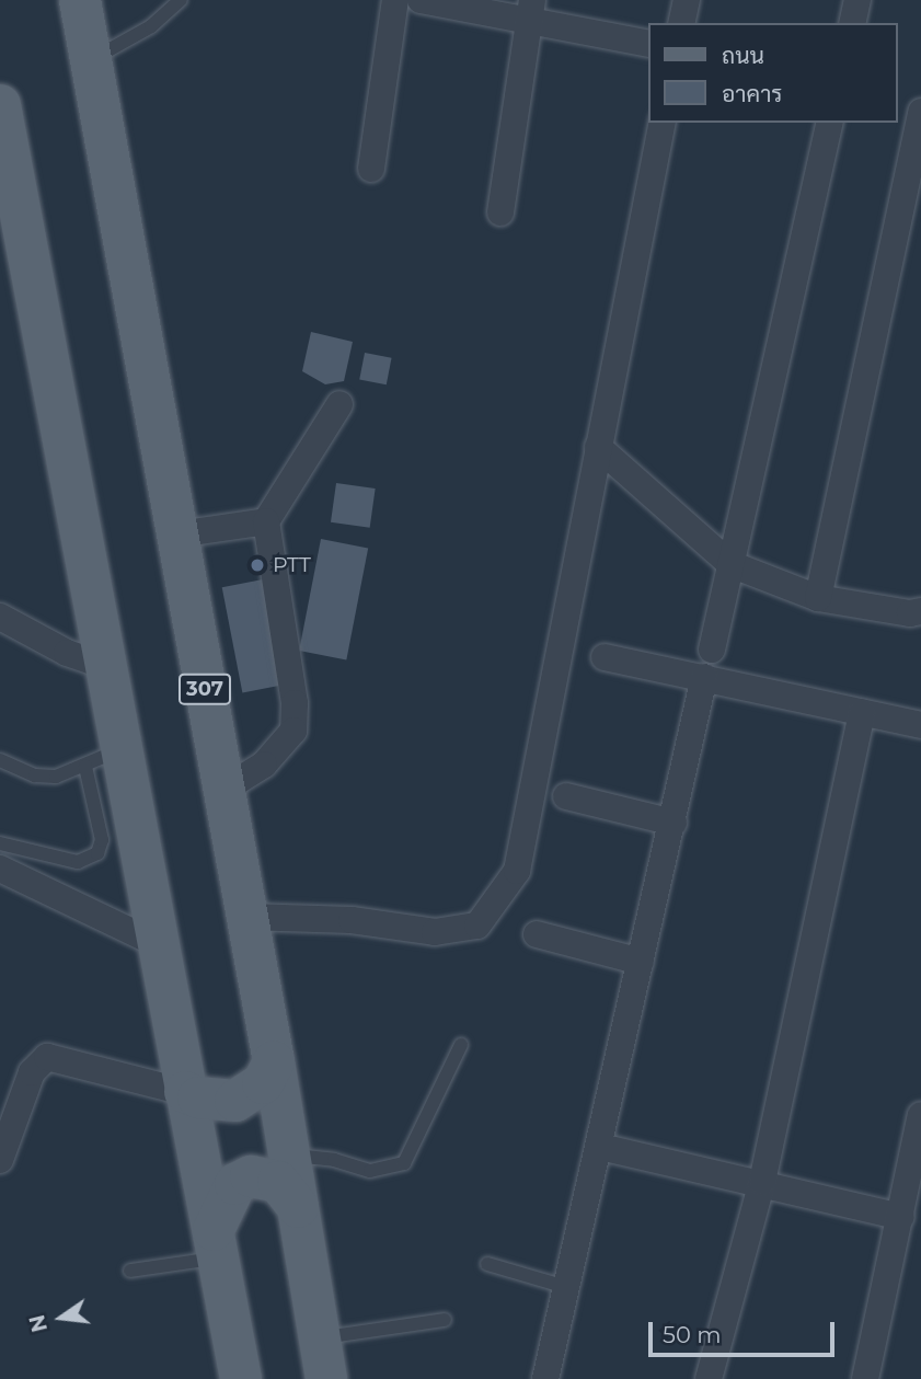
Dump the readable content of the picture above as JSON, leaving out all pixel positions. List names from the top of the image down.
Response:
{
  "streets": {
    "main road": ["307"]
  },
  "places": ["PTT"],
  "legend": ["ถนน", "อาคาร"],
  "scale_bar": "50 m",
  "north": "left"
}
